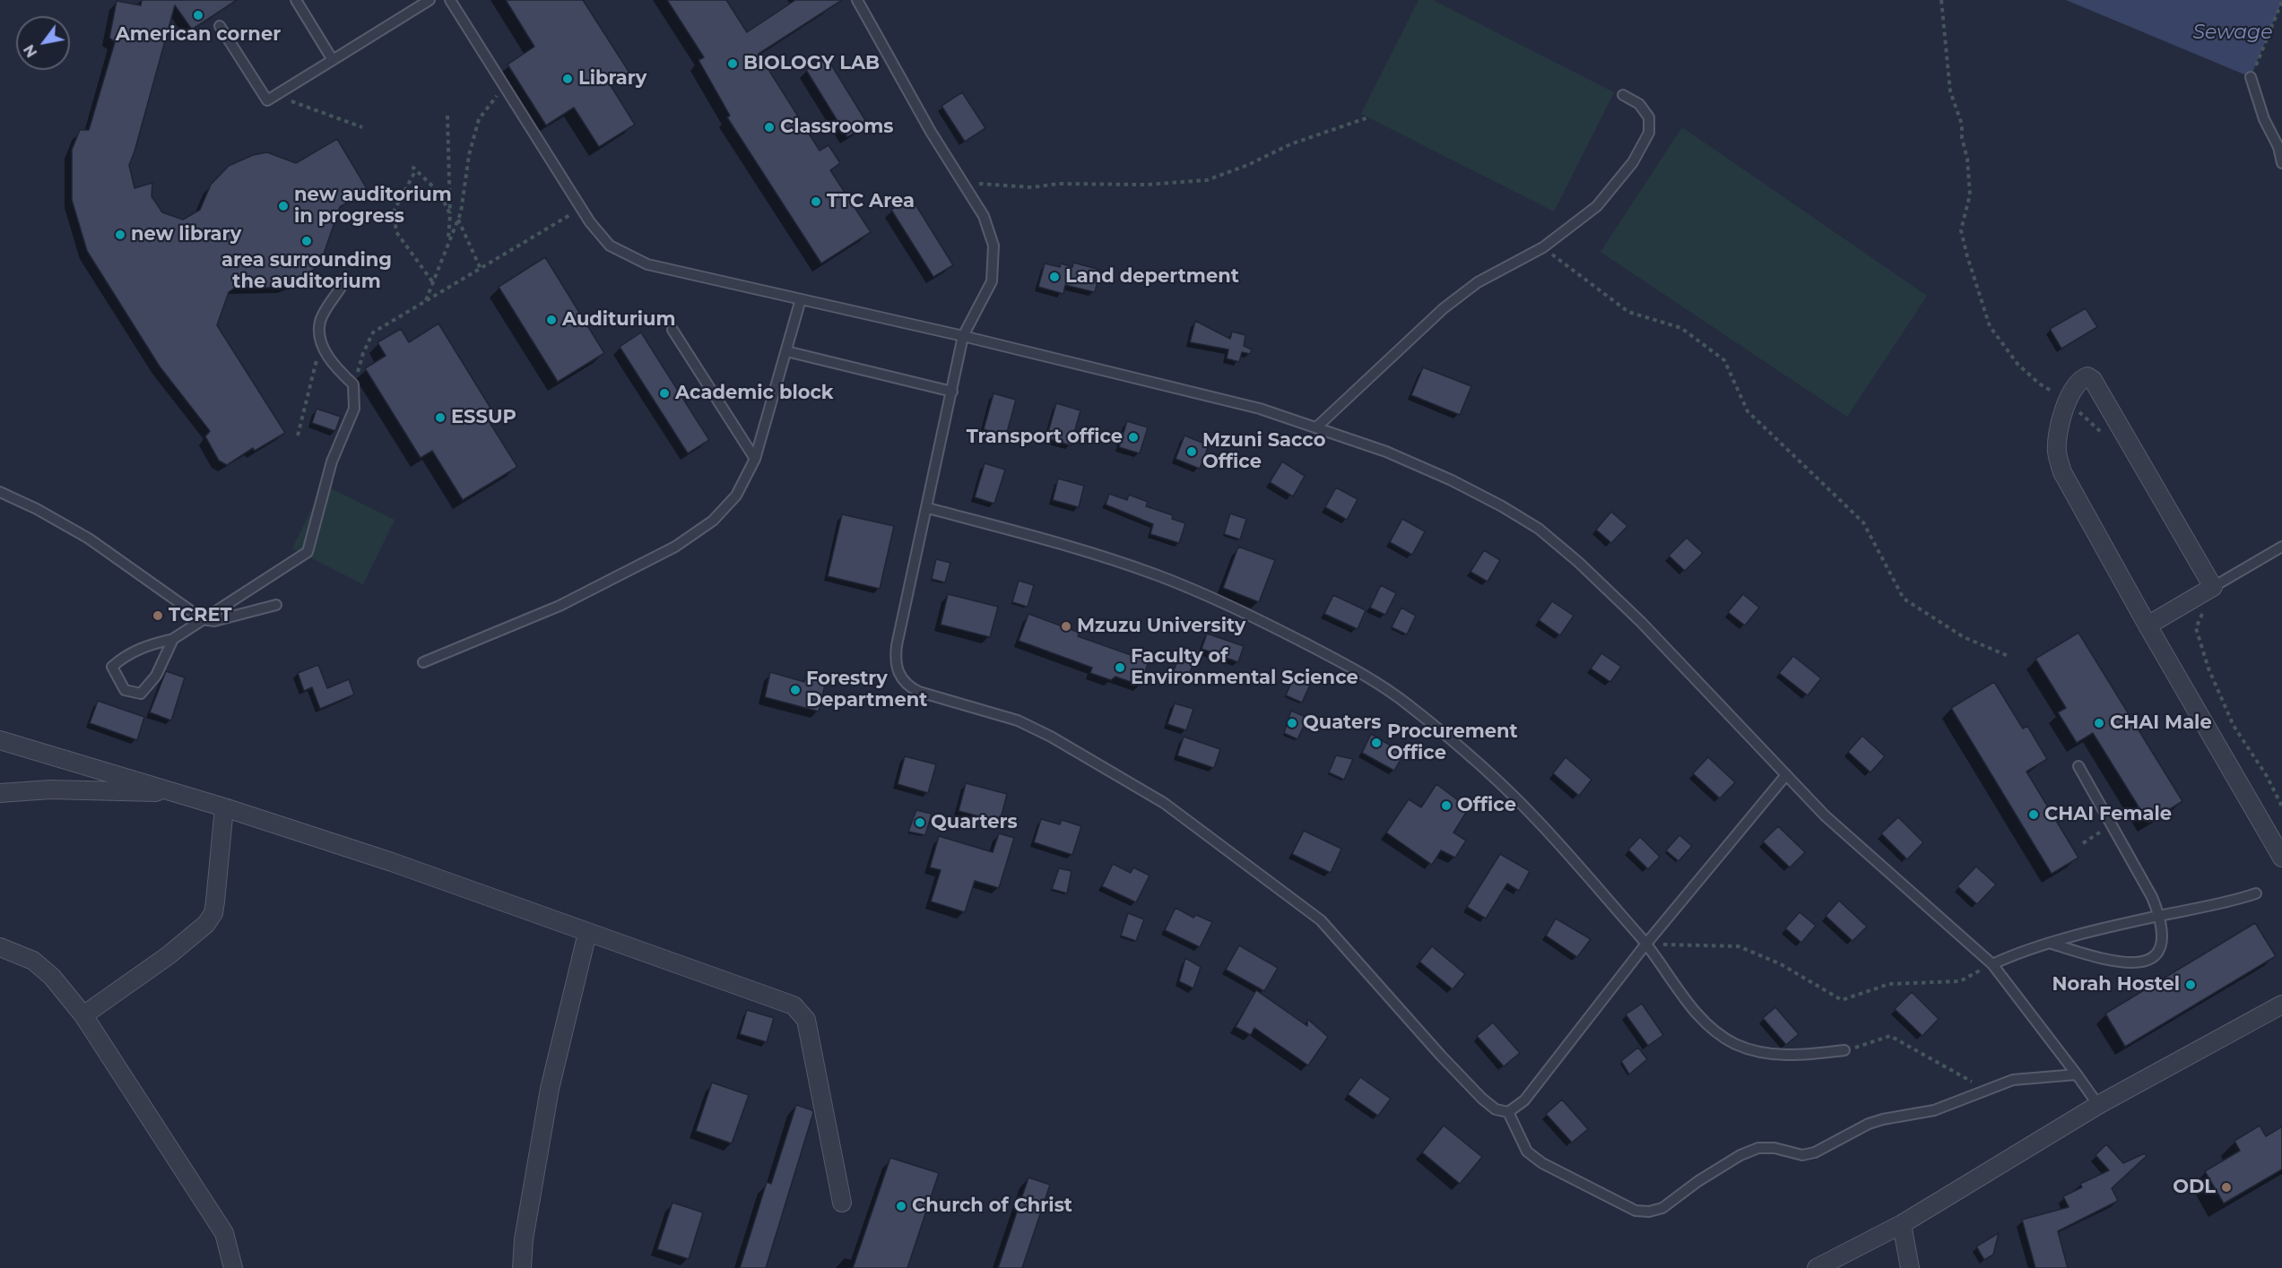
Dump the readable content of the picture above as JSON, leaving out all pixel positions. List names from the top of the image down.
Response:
{
  "water": ["Sewage"],
  "places": [
    "American corner",
    "BIOLOGY LAB",
    "Library",
    "Classrooms",
    "TTC Area",
    "new auditorium in progress",
    "new library",
    "area surrounding the auditorium",
    "Land depertment",
    "Auditurium",
    "Academic block",
    "ESSUP",
    "Transport office",
    "Mzuni Sacco Office",
    "TCRET",
    "Mzuzu University",
    "Faculty of Environmental Science",
    "Forestry Department",
    "Quaters",
    "CHAI Male",
    "Procurement Office",
    "Office",
    "CHAI Female",
    "Quarters",
    "Norah Hostel",
    "ODL",
    "Church of Christ"
  ],
  "north": "bottom left"
}
